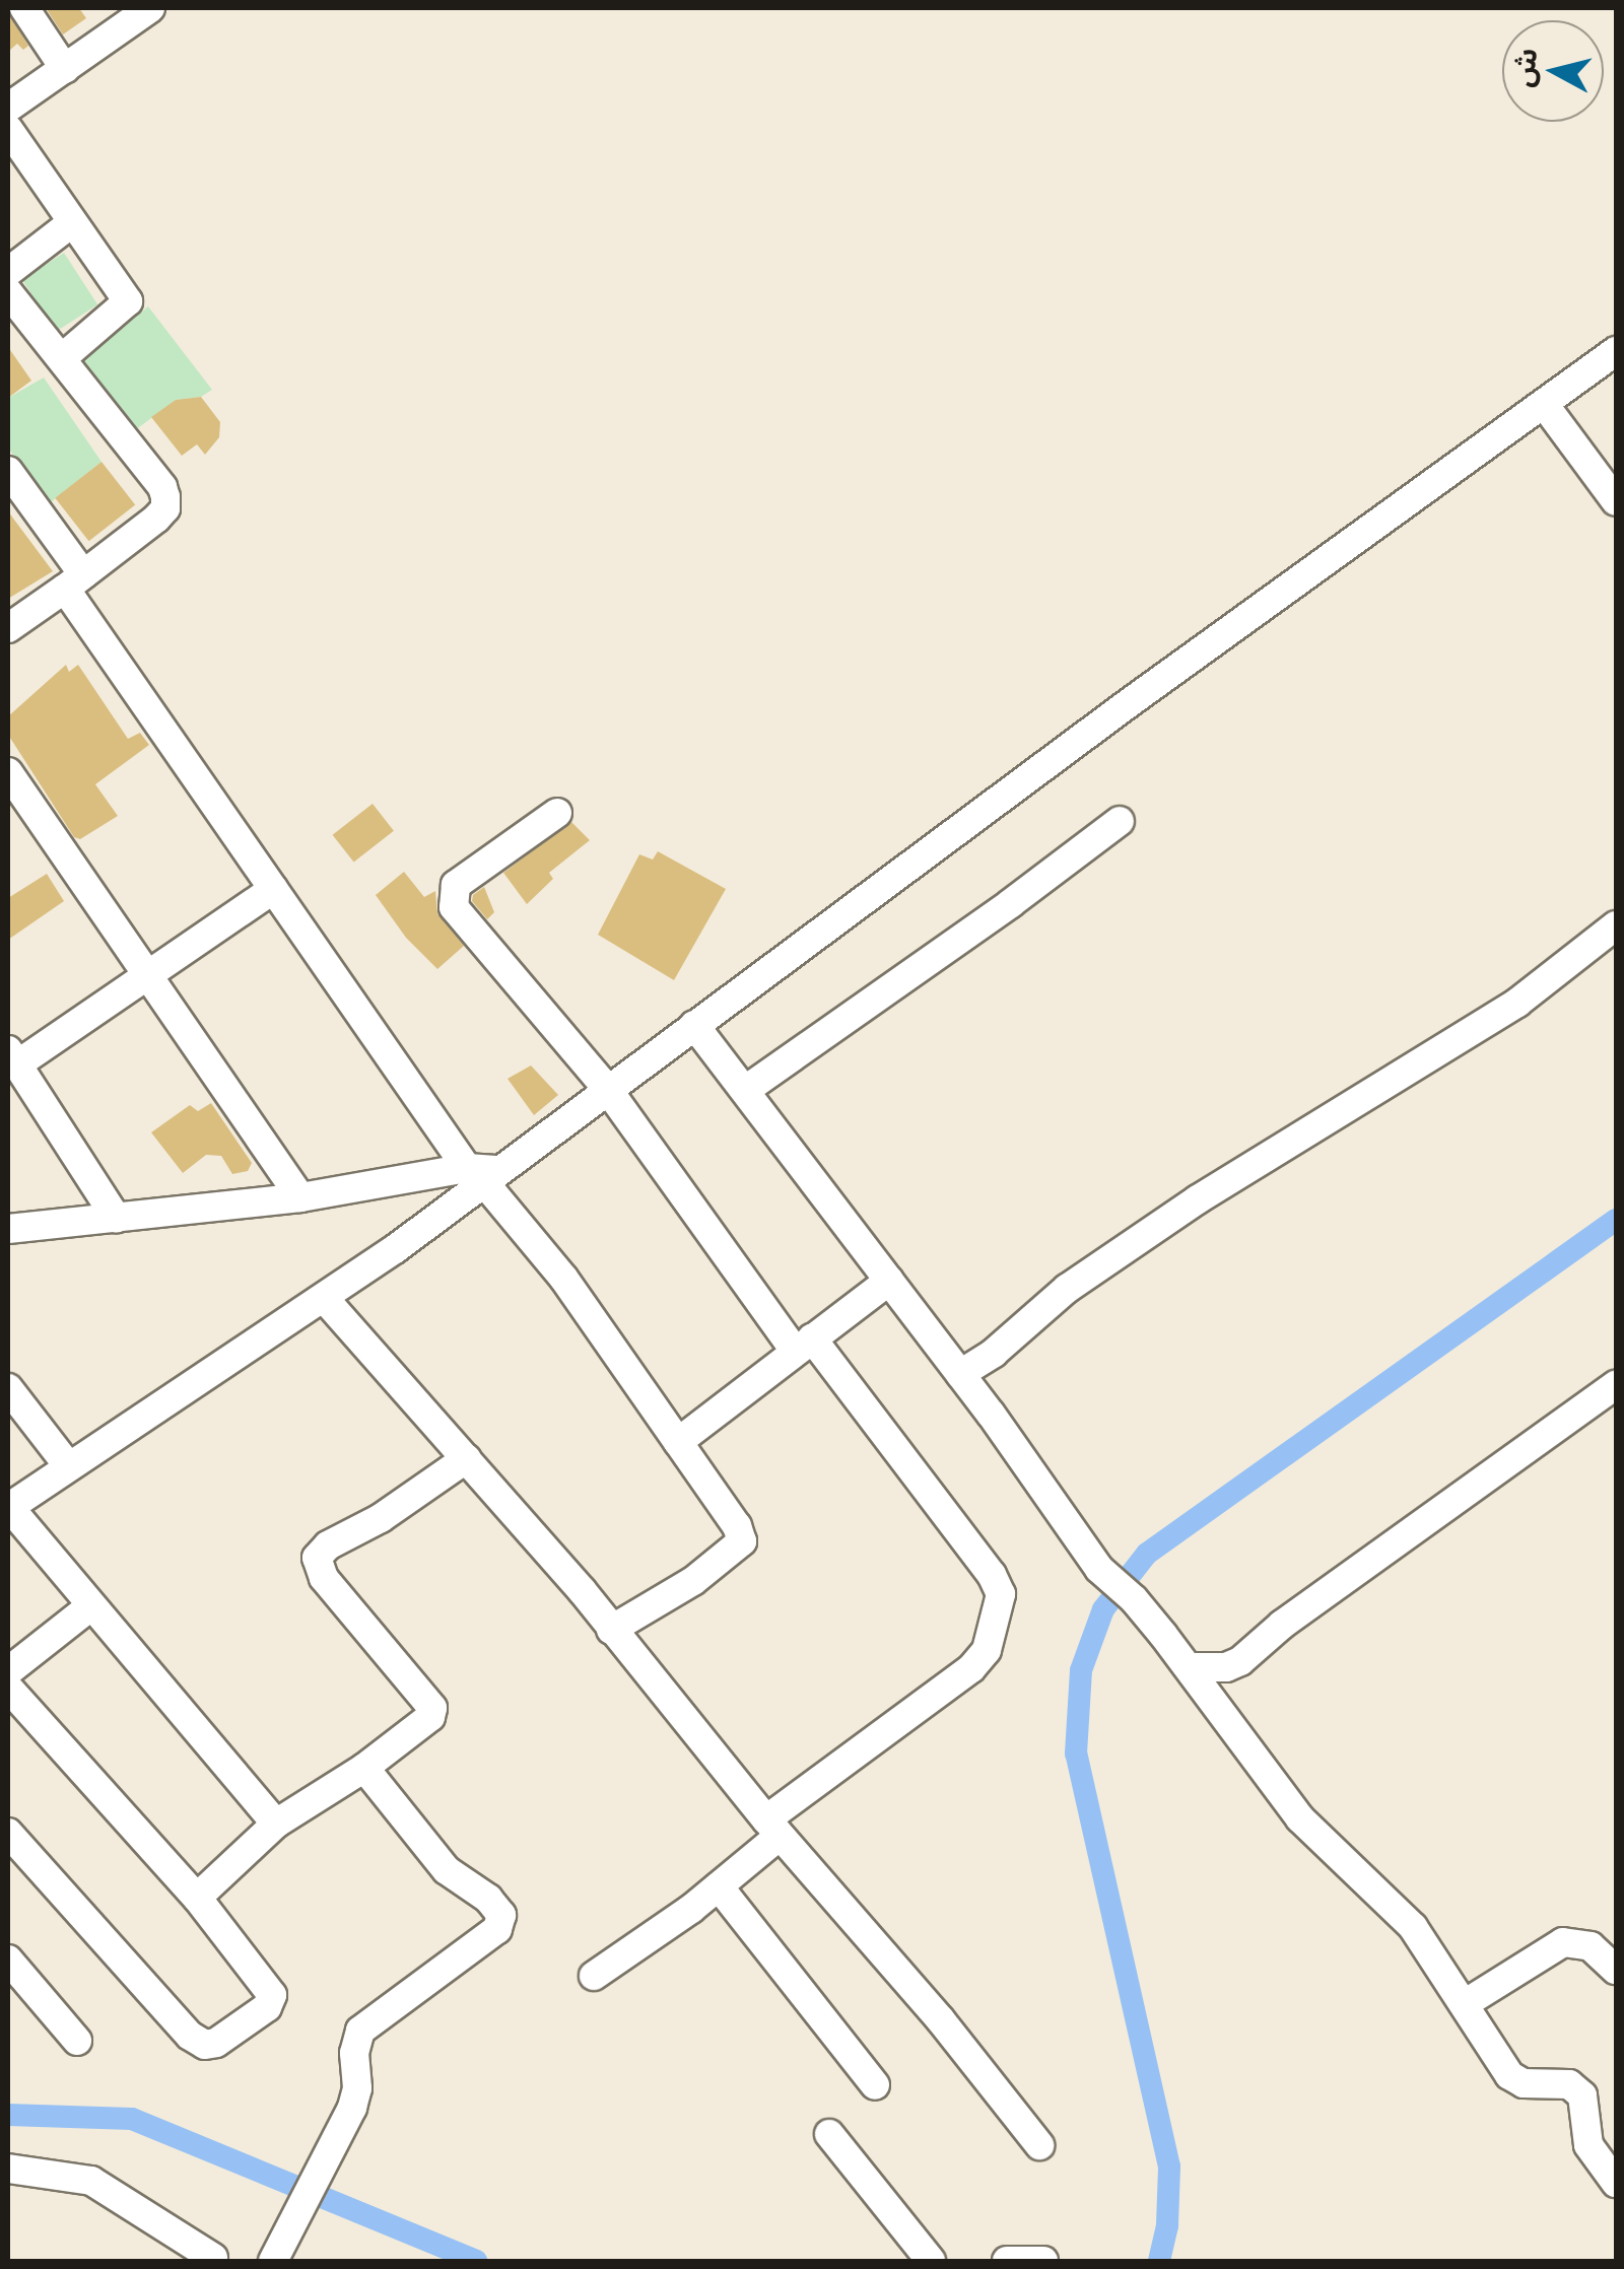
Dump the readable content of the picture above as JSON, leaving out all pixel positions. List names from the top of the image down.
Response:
{
  "north": "left"
}
